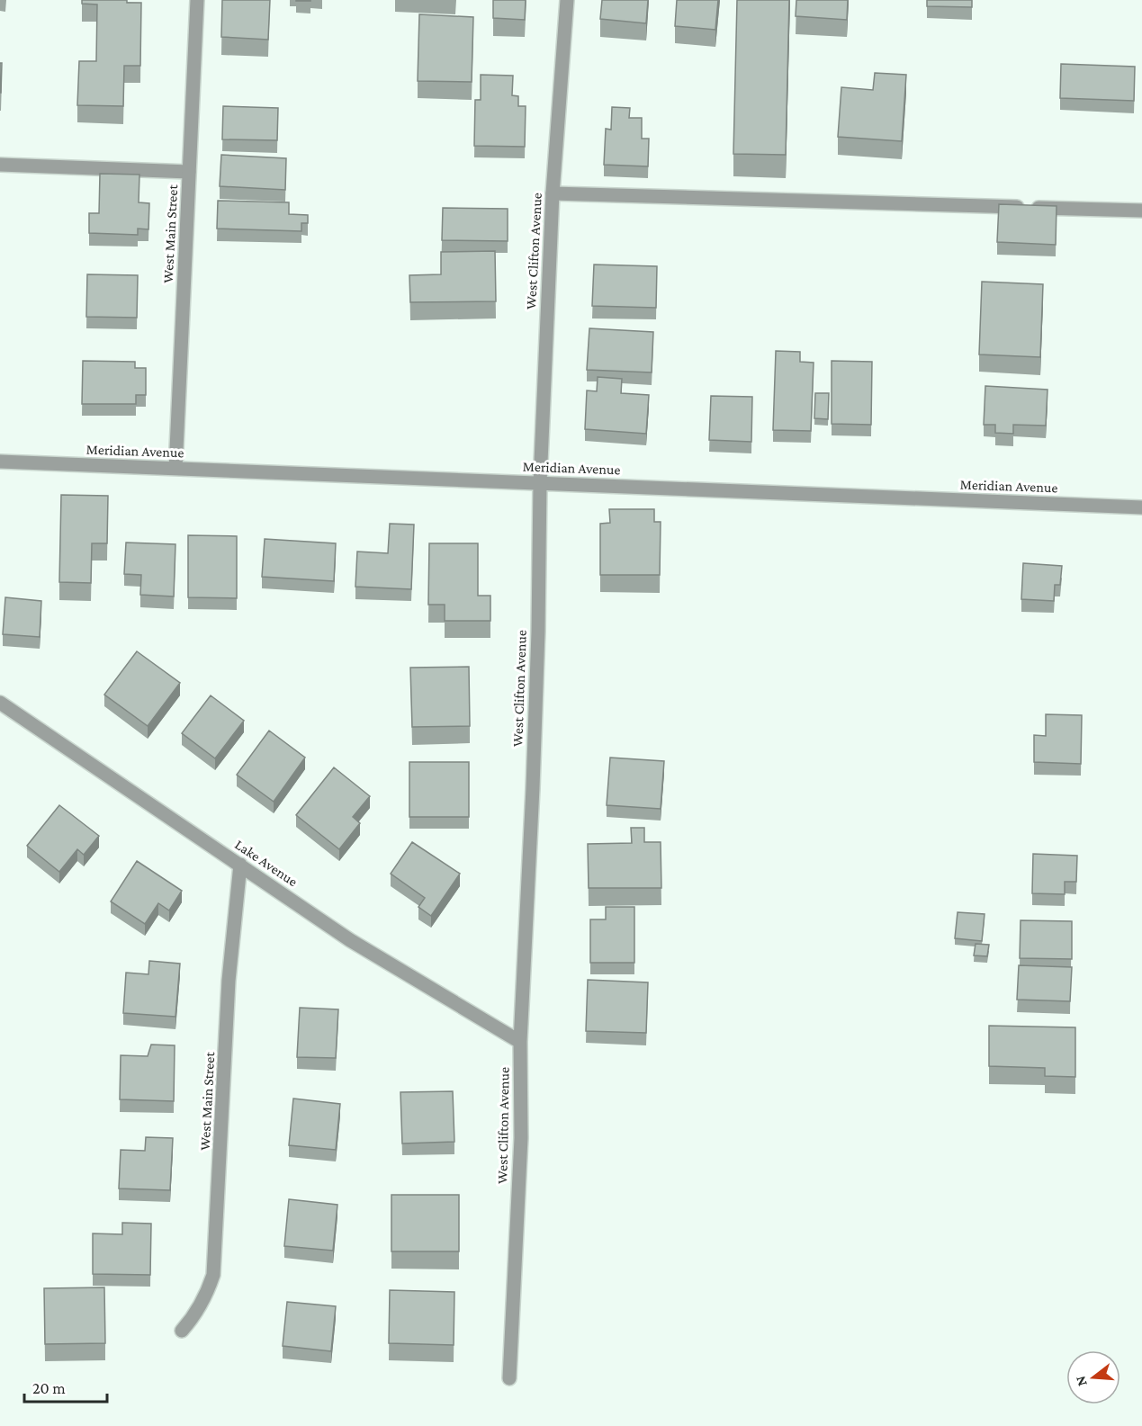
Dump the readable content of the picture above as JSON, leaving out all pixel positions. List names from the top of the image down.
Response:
{
  "streets": {
    "street": [
      "West Main Street",
      "West Clifton Avenue",
      "Meridian Avenue",
      "Lake Avenue"
    ]
  },
  "crossings": [
    ["West Main Street", "Meridian Avenue"],
    ["West Main Street", "Lake Avenue"],
    ["West Clifton Avenue", "Meridian Avenue"],
    ["West Clifton Avenue", "Lake Avenue"]
  ],
  "scale_bar": "20 m",
  "north": "left"
}
